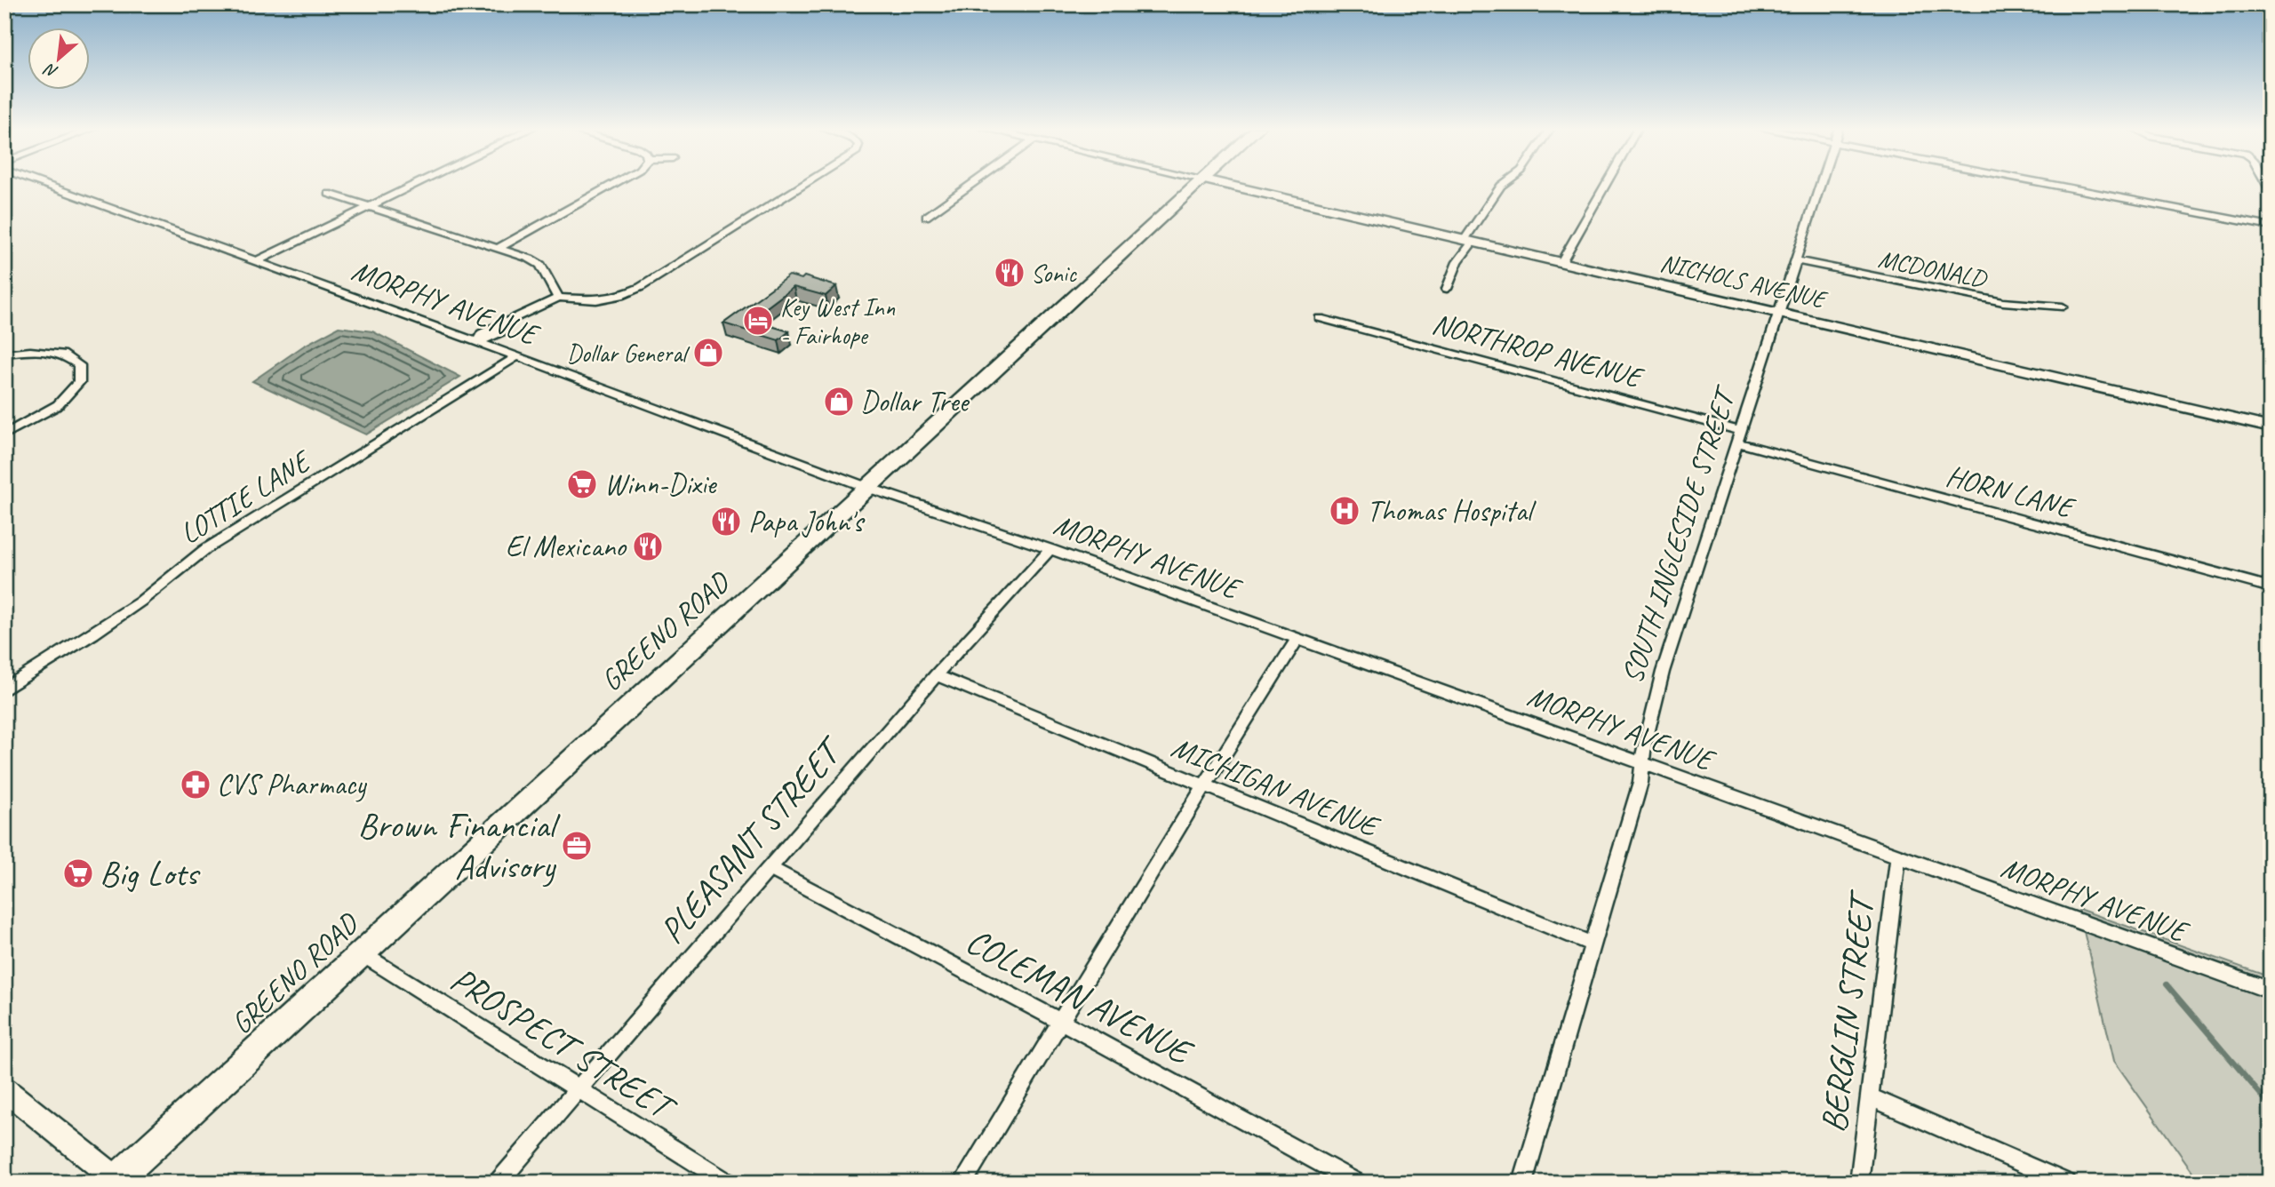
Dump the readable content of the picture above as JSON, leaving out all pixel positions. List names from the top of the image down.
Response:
{
  "streets": {
    "main road": ["GREENO ROAD"],
    "street": [
      "MCDONALD",
      "NICHOLS AVENUE",
      "MORPHY AVENUE",
      "NORTHROP AVENUE",
      "HORN LANE",
      "LOTTIE LANE",
      "SOUTH INGLESIDE STREET",
      "MICHIGAN AVENUE",
      "PLEASANT STREET",
      "COLEMAN AVENUE",
      "BERGLIN STREET",
      "PROSPECT STREET"
    ]
  },
  "crossings": [
    ["MCDONALD", "SOUTH INGLESIDE STREET"],
    ["NICHOLS AVENUE", "SOUTH INGLESIDE STREET"],
    ["MORPHY AVENUE", "LOTTIE LANE"],
    ["MORPHY AVENUE", "SOUTH INGLESIDE STREET"],
    ["MORPHY AVENUE", "GREENO ROAD"],
    ["MORPHY AVENUE", "PLEASANT STREET"],
    ["MORPHY AVENUE", "BERGLIN STREET"],
    ["NORTHROP AVENUE", "HORN LANE"],
    ["NORTHROP AVENUE", "SOUTH INGLESIDE STREET"],
    ["HORN LANE", "SOUTH INGLESIDE STREET"],
    ["SOUTH INGLESIDE STREET", "MICHIGAN AVENUE"],
    ["GREENO ROAD", "PROSPECT STREET"],
    ["MICHIGAN AVENUE", "PLEASANT STREET"],
    ["PLEASANT STREET", "COLEMAN AVENUE"],
    ["PLEASANT STREET", "PROSPECT STREET"]
  ],
  "places": {
    "restaurant": ["Sonic", "Papa John's", "El Mexicano"],
    "hotel": ["Key West Inn - Fairhope"],
    "shop": ["Dollar General", "Dollar Tree"],
    "supermarket": ["Winn-Dixie", "Big Lots"],
    "hospital": ["Thomas Hospital"],
    "pharmacy": ["CVS Pharmacy"],
    "office": ["Brown Financial Advisory"]
  },
  "north": "bottom left"
}
